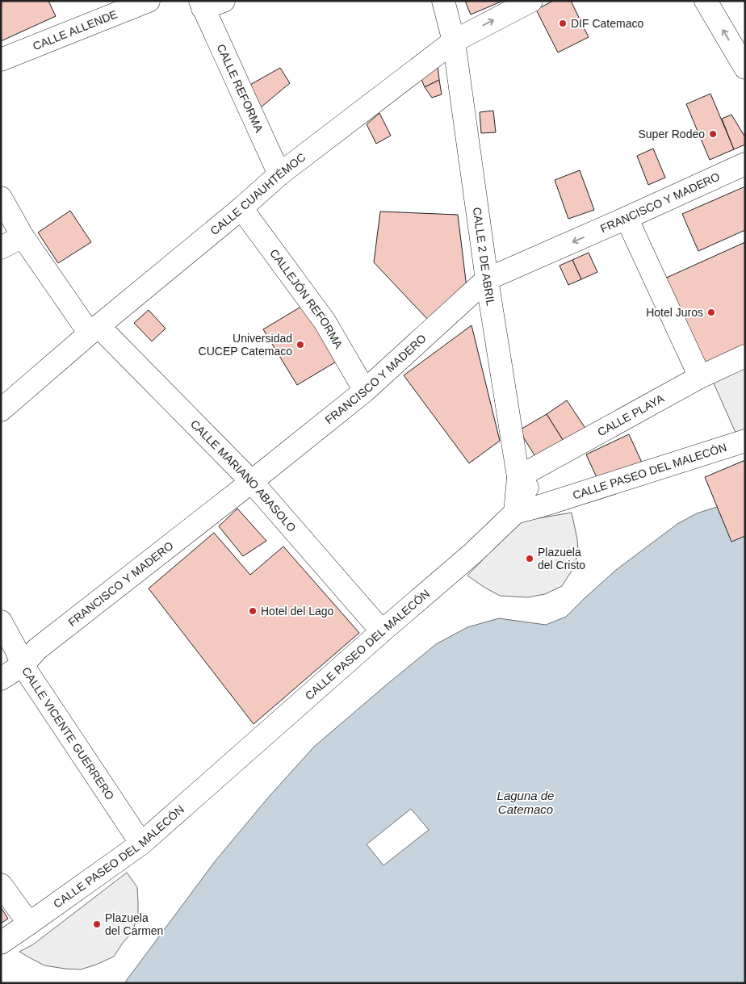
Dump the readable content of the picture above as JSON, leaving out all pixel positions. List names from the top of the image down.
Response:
{
  "streets": {
    "street": [
      "CALLE ALLENDE",
      "CALLE REFORMA",
      "CALLE CUAUHTÉMOC",
      "FRANCISCO Y MADERO",
      "CALLE 2 DE ABRIL",
      "CALLEJÓN REFORMA",
      "CALLE PLAYA",
      "CALLE PASEO DEL MALECÓN",
      "CALLE MARIANO ABASOLO",
      "CALLE VICENTE GUERRERO"
    ]
  },
  "crossings": [
    ["CALLE REFORMA", "CALLE CUAUHTÉMOC"],
    ["CALLE CUAUHTÉMOC", "CALLE 2 DE ABRIL"],
    ["CALLE CUAUHTÉMOC", "CALLEJÓN REFORMA"],
    ["CALLE CUAUHTÉMOC", "CALLE MARIANO ABASOLO"],
    ["FRANCISCO Y MADERO", "CALLE 2 DE ABRIL"],
    ["FRANCISCO Y MADERO", "CALLEJÓN REFORMA"],
    ["FRANCISCO Y MADERO", "CALLE MARIANO ABASOLO"],
    ["FRANCISCO Y MADERO", "CALLE VICENTE GUERRERO"],
    ["CALLE 2 DE ABRIL", "CALLE PLAYA"],
    ["CALLE 2 DE ABRIL", "CALLE PASEO DEL MALECÓN"],
    ["CALLE PASEO DEL MALECÓN", "CALLE MARIANO ABASOLO"],
    ["CALLE PASEO DEL MALECÓN", "CALLE VICENTE GUERRERO"]
  ],
  "water": ["Laguna de Catemaco"],
  "places": [
    "DIF Catemaco",
    "Super Rodeo",
    "Hotel Juros",
    "Universidad CUCEP Catemaco",
    "Plazuela del Cristo",
    "Hotel del Lago",
    "Plazuela del Carmen"
  ]
}
